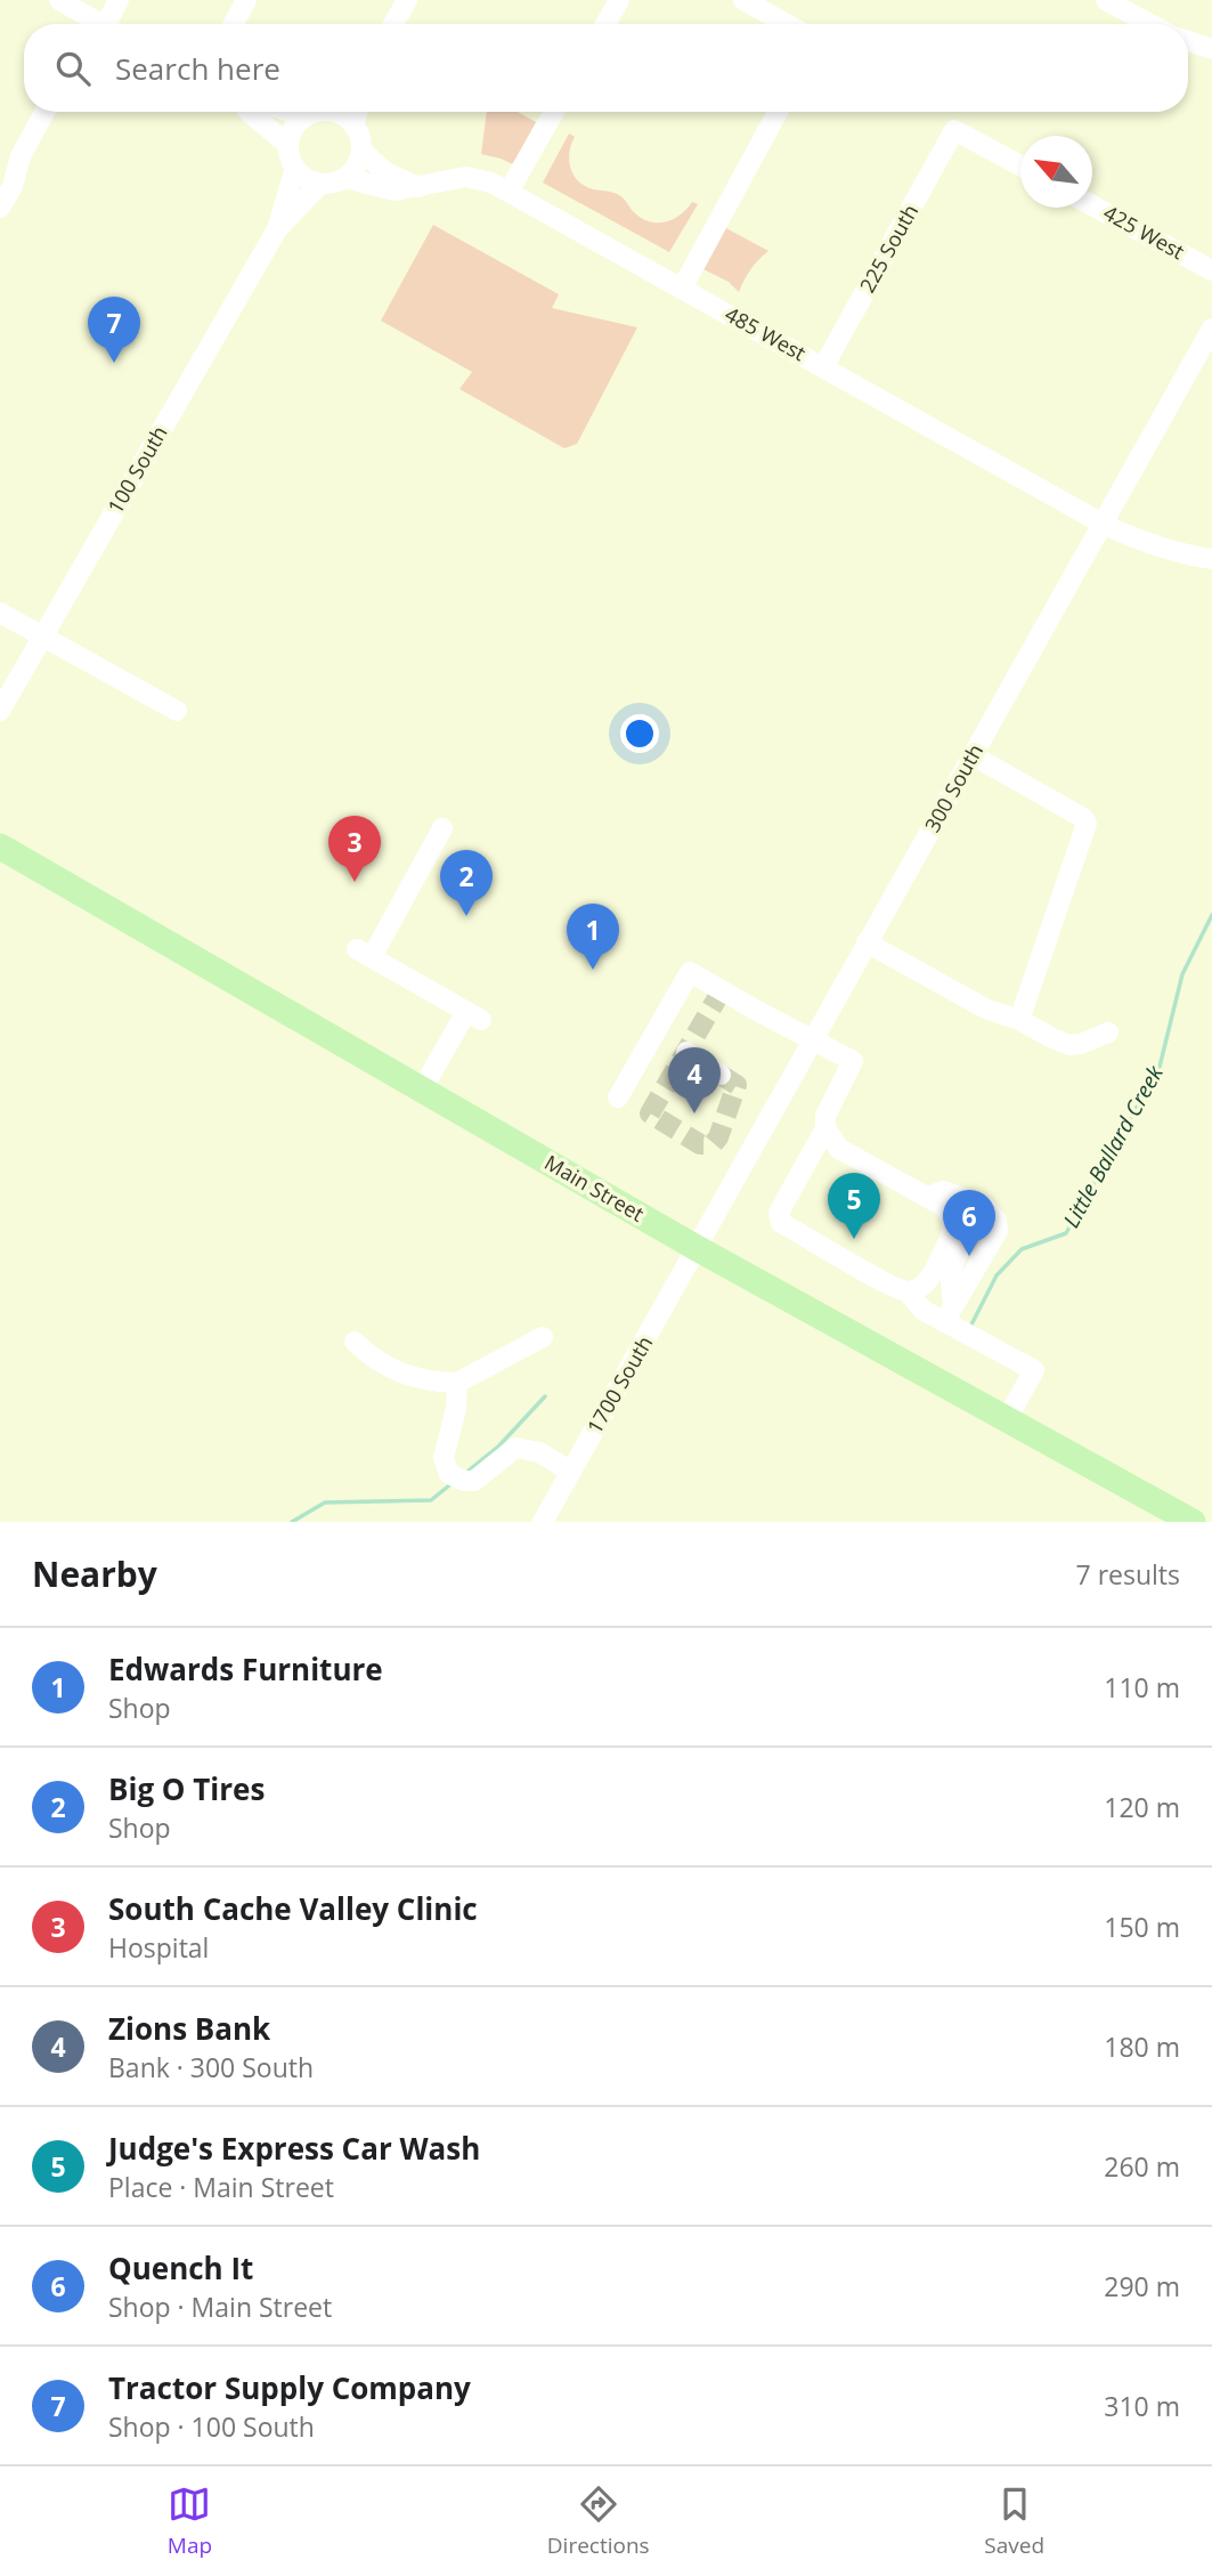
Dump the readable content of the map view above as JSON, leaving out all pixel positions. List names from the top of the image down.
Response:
{
  "streets": {
    "main road": ["Main Street"],
    "street": [
      "425 West",
      "225 South",
      "485 West",
      "100 South",
      "300 South",
      "1700 South"
    ]
  },
  "crossings": [
    ["225 South", "485 West"],
    ["485 West", "300 South"],
    ["300 South", "Main Street"],
    ["300 South", "1700 South"],
    ["Main Street", "1700 South"]
  ],
  "water": ["Little Ballard Creek"],
  "north": "top left",
  "page": {
    "search": "Search here",
    "pins": [
      "7",
      "3",
      "2",
      "1",
      "4",
      "5",
      "6"
    ],
    "heading": ["Nearby", "7 results"],
    "list": [
      {
        "mark": "1",
        "name": "Edwards Furniture",
        "note": "Shop",
        "value": "110 m"
      },
      {
        "mark": "2",
        "name": "Big O Tires",
        "note": "Shop",
        "value": "120 m"
      },
      {
        "mark": "3",
        "name": "South Cache Valley Clinic",
        "note": "Hospital",
        "value": "150 m"
      },
      {
        "mark": "4",
        "name": "Zions Bank",
        "note": "Bank · 300 South",
        "value": "180 m"
      },
      {
        "mark": "5",
        "name": "Judge's Express Car Wash",
        "note": "Place · Main Street",
        "value": "260 m"
      },
      {
        "mark": "6",
        "name": "Quench It",
        "note": "Shop · Main Street",
        "value": "290 m"
      },
      {
        "mark": "7",
        "name": "Tractor Supply Company",
        "note": "Shop · 100 South",
        "value": "310 m"
      }
    ],
    "nav": ["Map", "Directions", "Saved"]
  }
}
